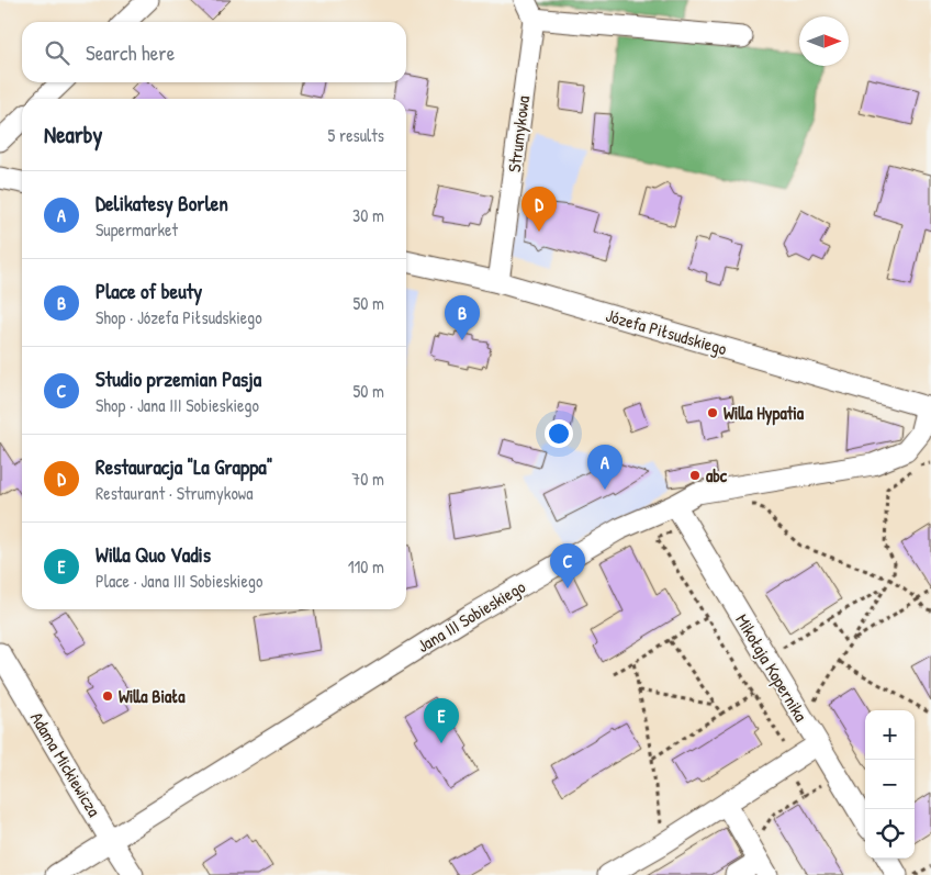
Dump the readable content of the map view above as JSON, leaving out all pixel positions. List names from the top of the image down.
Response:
{
  "streets": {
    "street": [
      "Strumykowa",
      "Józefa Piłsudskiego",
      "Jana III Sobieskiego",
      "Mikołaja Kopernika",
      "Adama Mickiewicza"
    ]
  },
  "crossings": [
    ["Strumykowa", "Józefa Piłsudskiego"],
    ["Józefa Piłsudskiego", "Jana III Sobieskiego"],
    ["Jana III Sobieskiego", "Mikołaja Kopernika"],
    ["Jana III Sobieskiego", "Adama Mickiewicza"]
  ],
  "places": ["Willa Hypatia", "abc", "Willa Biała"],
  "north": "right",
  "page": {
    "search": "Search here",
    "heading": ["Nearby", "5 results"],
    "list": [
      {
        "mark": "A",
        "name": "Delikatesy Borlen",
        "note": "Supermarket",
        "value": "30 m"
      },
      {
        "mark": "B",
        "name": "Place of beuty",
        "note": "Shop · Józefa Piłsudskiego",
        "value": "50 m"
      },
      {
        "mark": "C",
        "name": "Studio przemian Pasja",
        "note": "Shop · Jana III Sobieskiego",
        "value": "50 m"
      },
      {
        "mark": "D",
        "name": "Restauracja \"La Grappa\"",
        "note": "Restaurant · Strumykowa",
        "value": "70 m"
      },
      {
        "mark": "E",
        "name": "Willa Quo Vadis",
        "note": "Place · Jana III Sobieskiego",
        "value": "110 m"
      }
    ],
    "pins": [
      "D",
      "B",
      "A",
      "C",
      "E"
    ],
    "map_buttons": ["+", "−"]
  }
}
